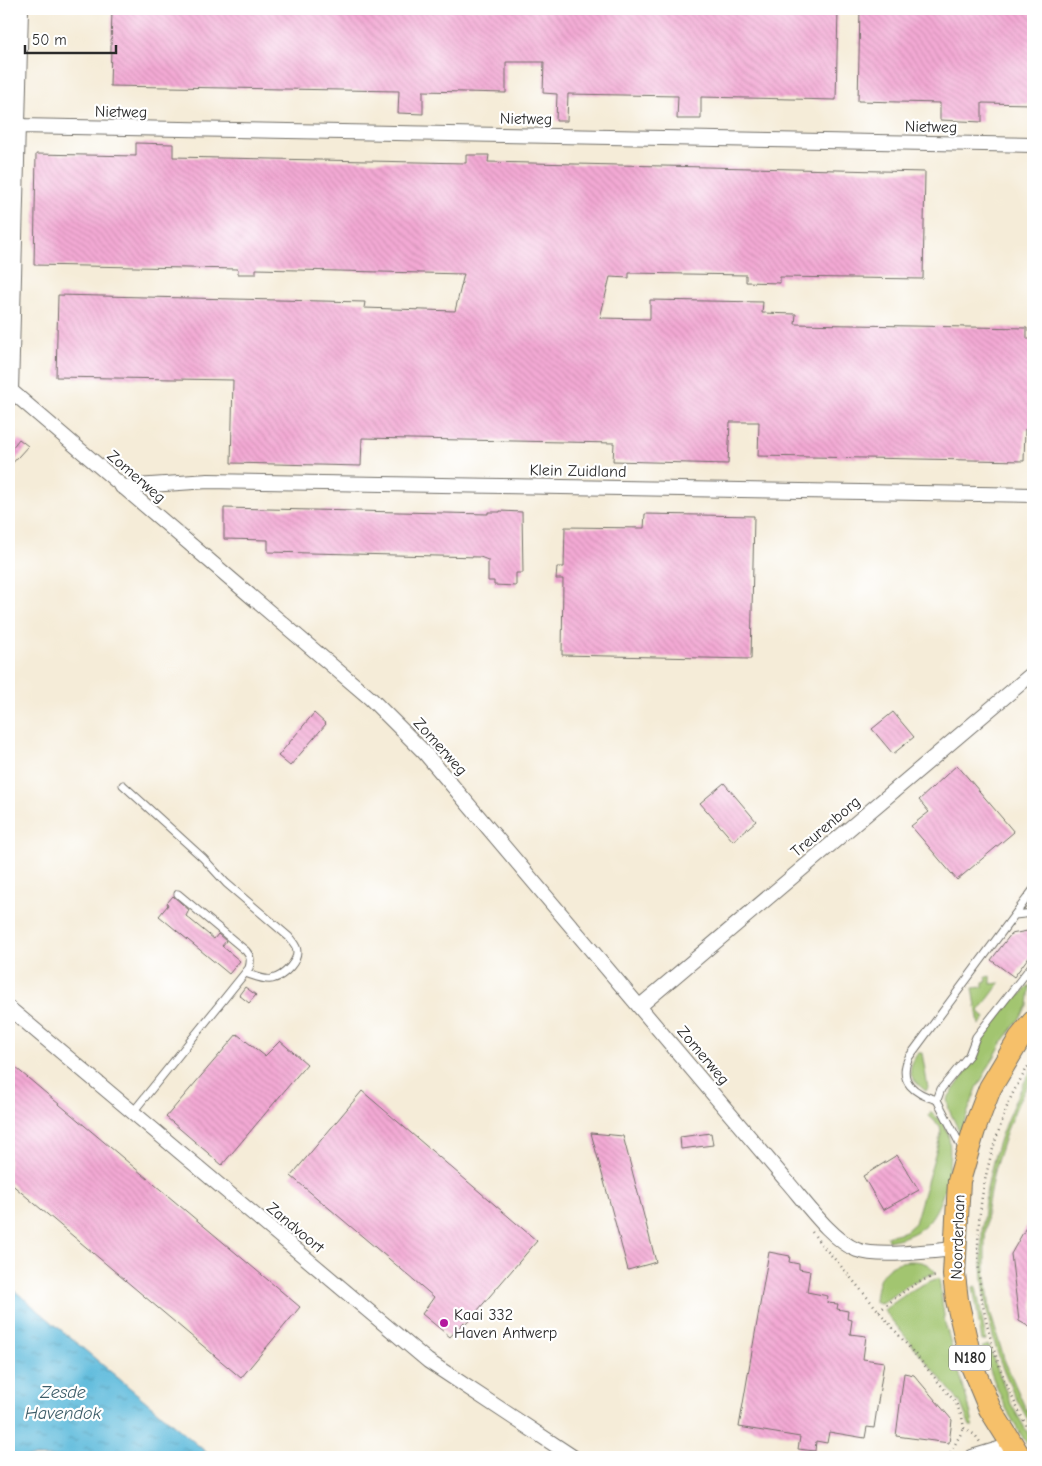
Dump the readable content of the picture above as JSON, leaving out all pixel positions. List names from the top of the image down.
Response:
{
  "streets": {
    "main road": ["Noorderlaan", "N180"],
    "street": [
      "Nietweg",
      "Klein Zuidland",
      "Zomerweg",
      "Treurenborg",
      "Zandvoort"
    ]
  },
  "crossings": [
    ["Klein Zuidland", "Zomerweg"],
    ["Zomerweg", "Treurenborg"],
    ["Zomerweg", "Noorderlaan"]
  ],
  "water": ["Zesde Havendok"],
  "places": ["Kaai 332 Haven Antwerp"],
  "scale_bar": "50 m"
}
